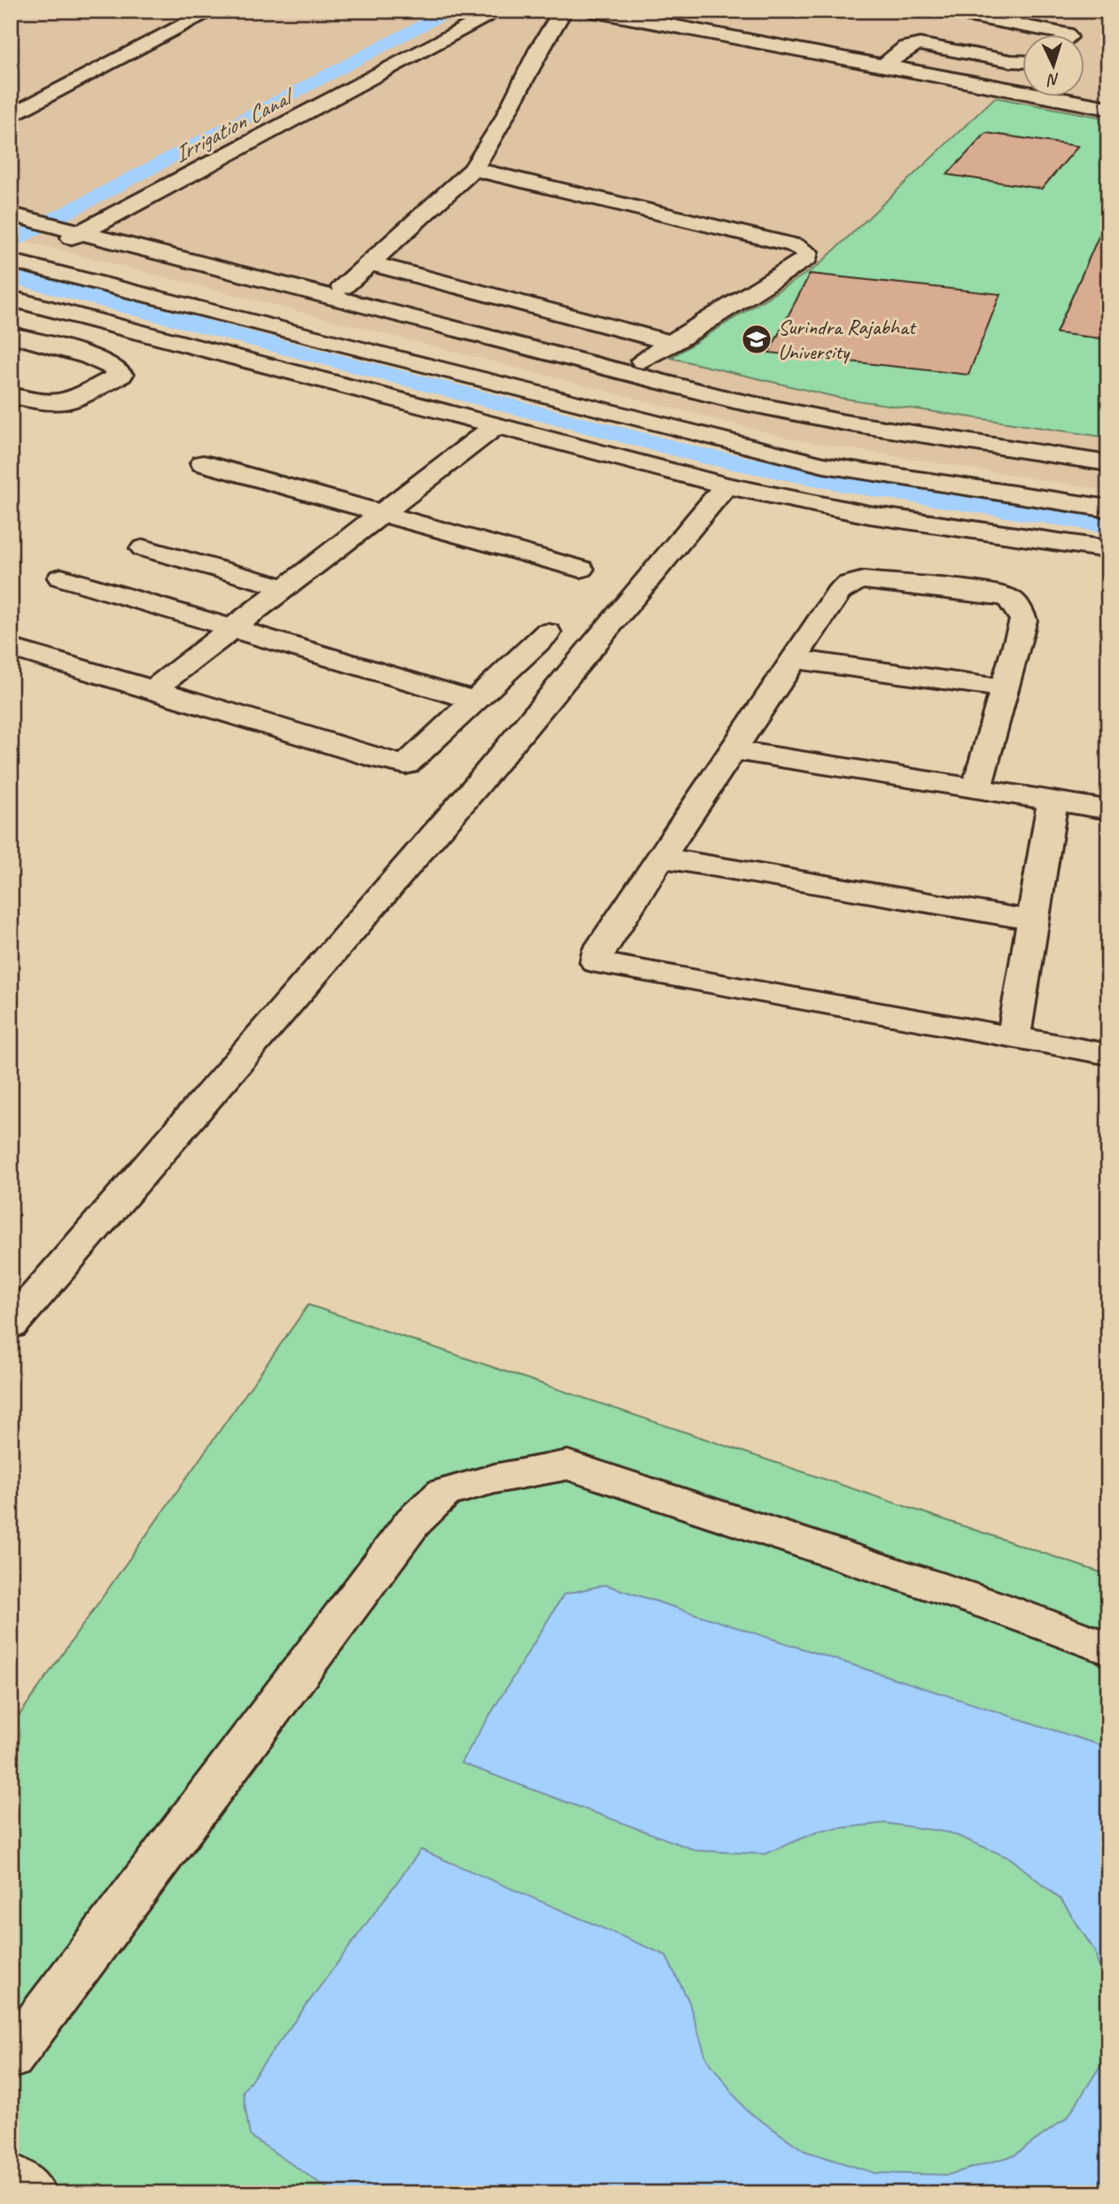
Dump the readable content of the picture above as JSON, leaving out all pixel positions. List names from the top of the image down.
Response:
{
  "water": ["Irrigation Canal"],
  "places": {
    "school or university": ["Surindra Rajabhat University"]
  },
  "north": "bottom"
}
